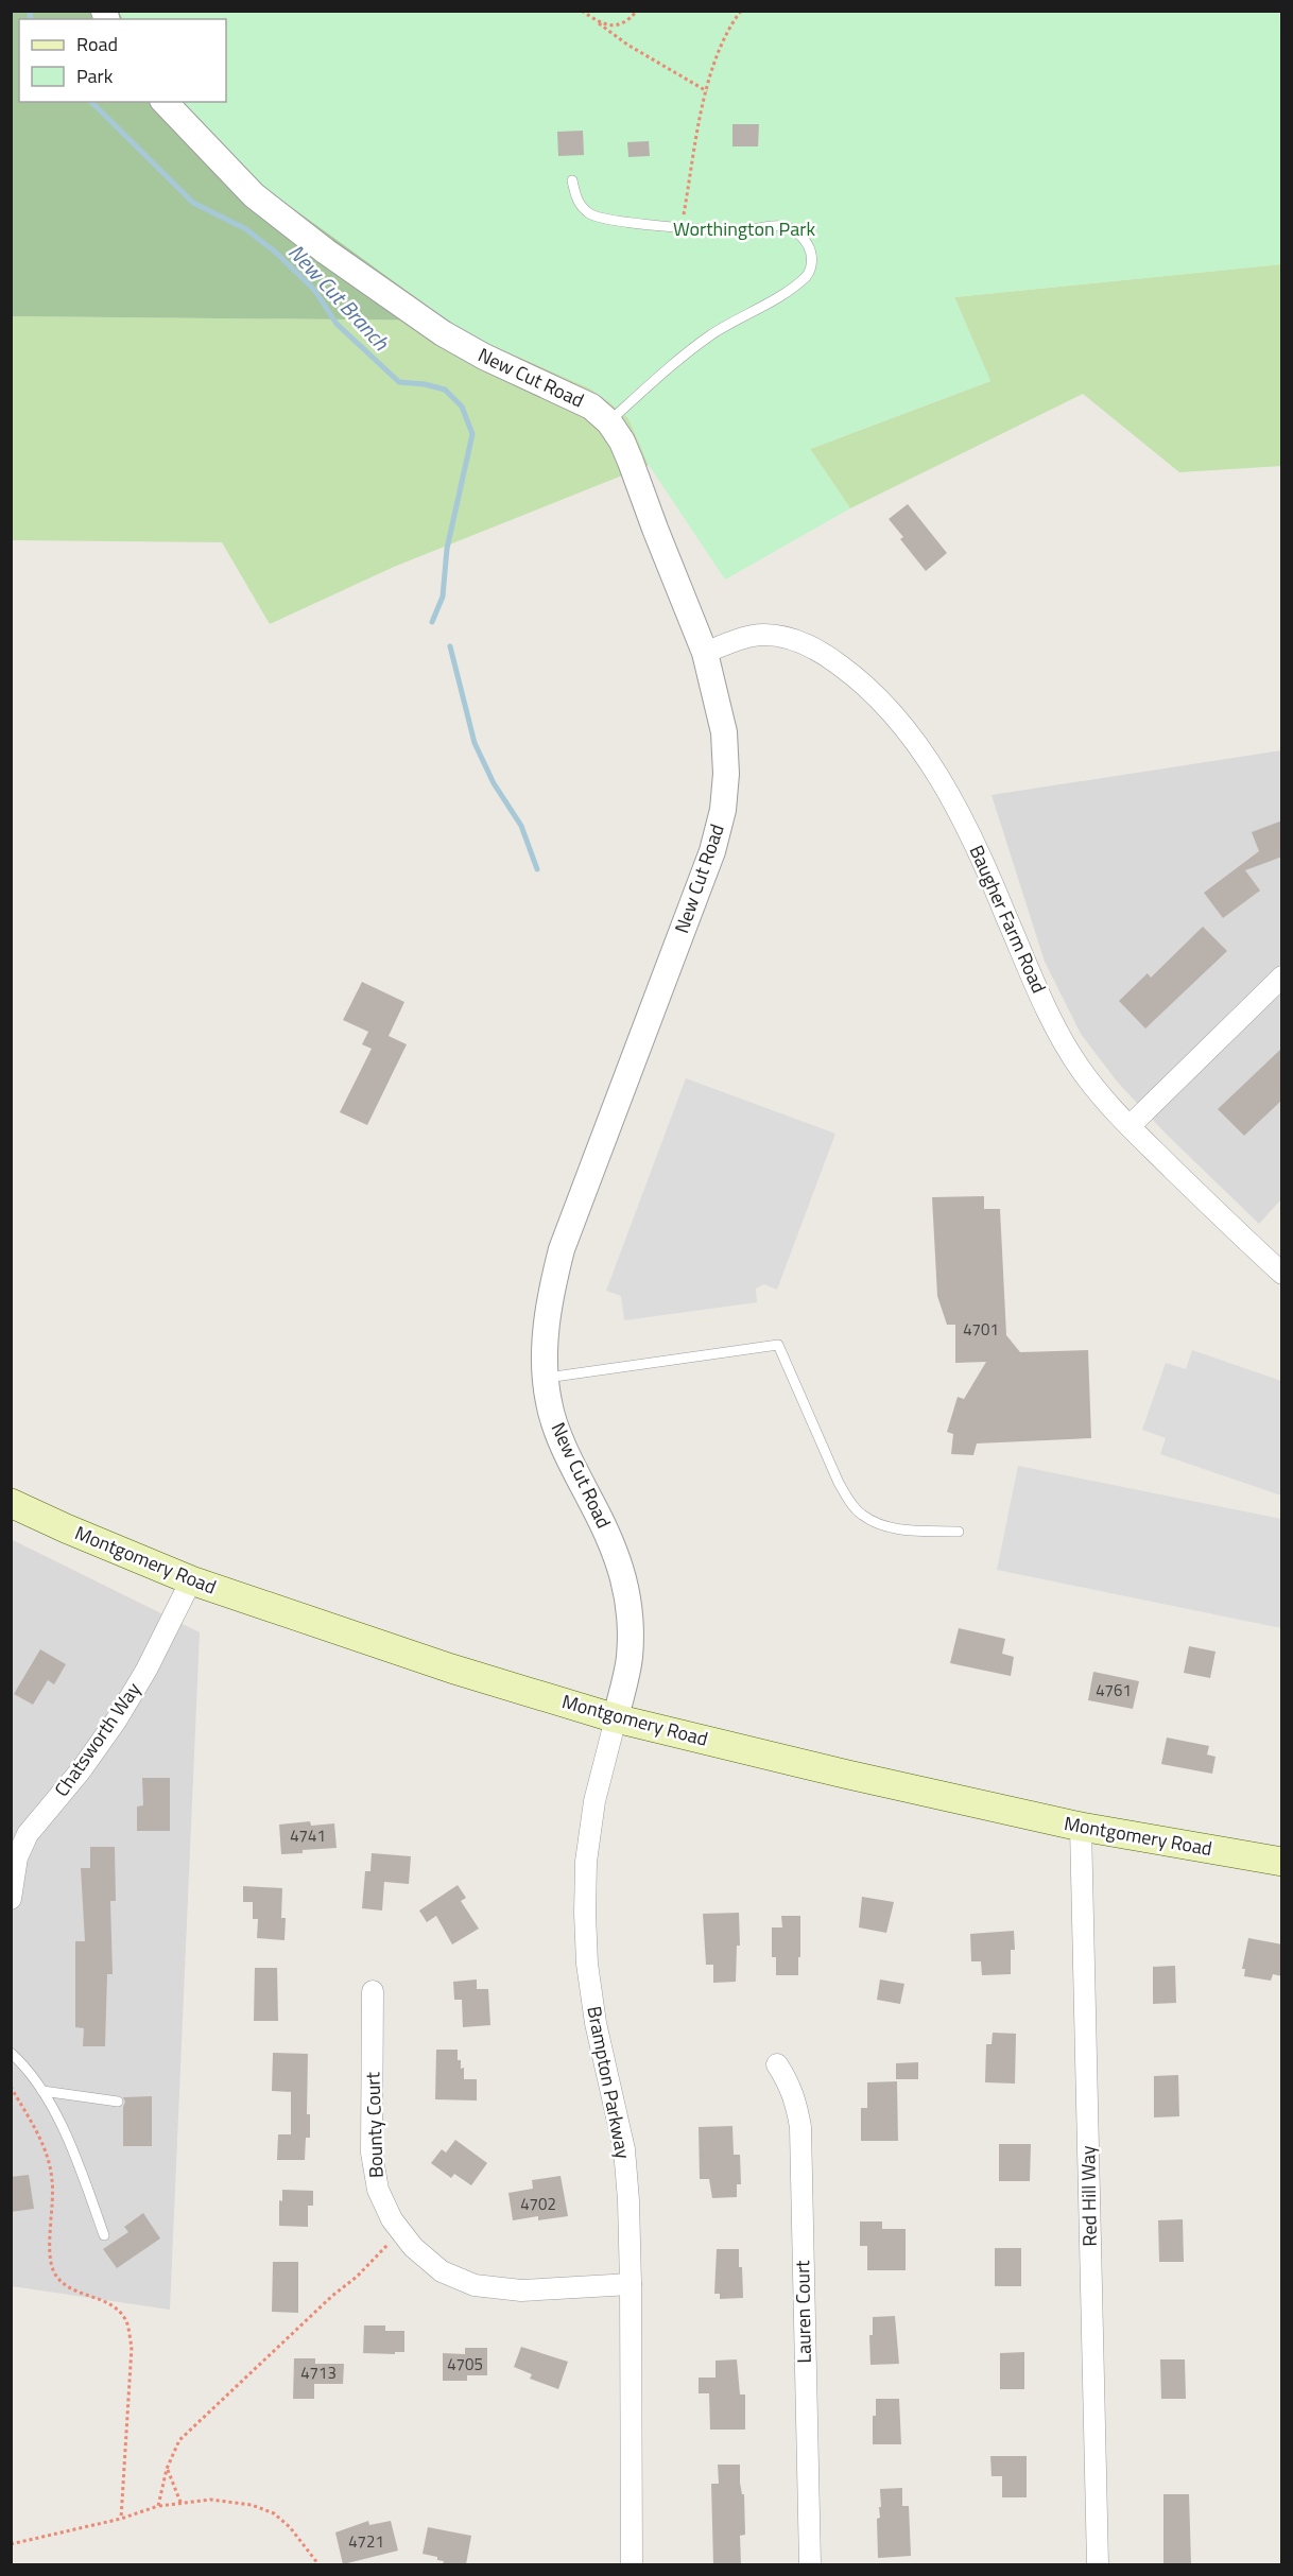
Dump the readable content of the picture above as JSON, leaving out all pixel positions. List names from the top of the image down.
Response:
{
  "streets": {
    "main road": ["Montgomery Road"],
    "street": [
      "New Cut Road",
      "Baugher Farm Road",
      "Chatsworth Way",
      "Brampton Parkway",
      "Bounty Court",
      "Red Hill Way",
      "Lauren Court"
    ]
  },
  "crossings": [
    ["New Cut Road", "Baugher Farm Road"],
    ["New Cut Road", "Montgomery Road"],
    ["New Cut Road", "Brampton Parkway"],
    ["Montgomery Road", "Chatsworth Way"],
    ["Montgomery Road", "Brampton Parkway"],
    ["Montgomery Road", "Red Hill Way"],
    ["Brampton Parkway", "Bounty Court"]
  ],
  "water": ["New Cut Branch"],
  "parks": ["Worthington Park"],
  "house_numbers": [
    "4701",
    "4761",
    "4741",
    "4702",
    "4705",
    "4713",
    "4721"
  ],
  "legend": ["Road", "Park"]
}
